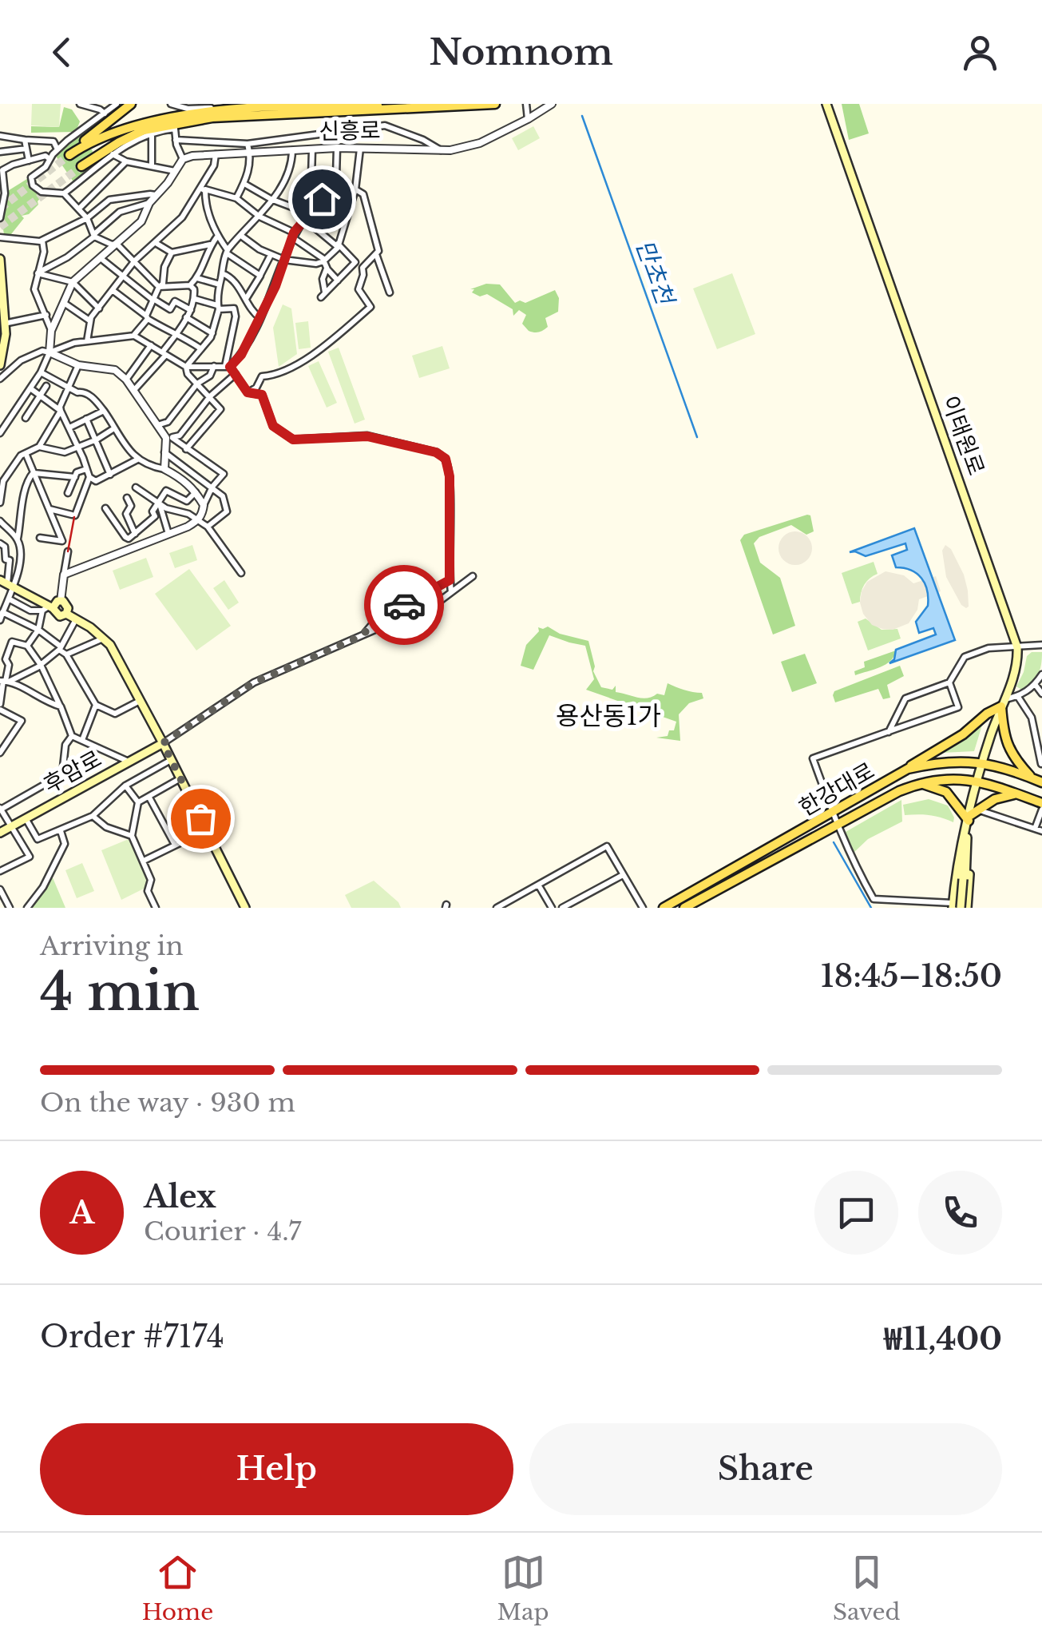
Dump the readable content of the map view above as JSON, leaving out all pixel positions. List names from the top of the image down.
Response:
{
  "streets": {
    "main road": ["이태원로", "후암로", "한강대로"],
    "street": ["신흥로"]
  },
  "districts": ["용산동1가"],
  "water": ["만초천"],
  "page": {
    "header": "Nomnom",
    "heading": ["4 min", "Arriving in", "18:45–18:50"],
    "panel": [
      "Alex",
      "Courier · 4.7",
      "Order #7174",
      "₩11,400"
    ],
    "bar": "On the way · 930 m",
    "round": "A",
    "buttons": ["Help", "Share"],
    "tabs": ["Home", "Map", "Saved"]
  }
}
